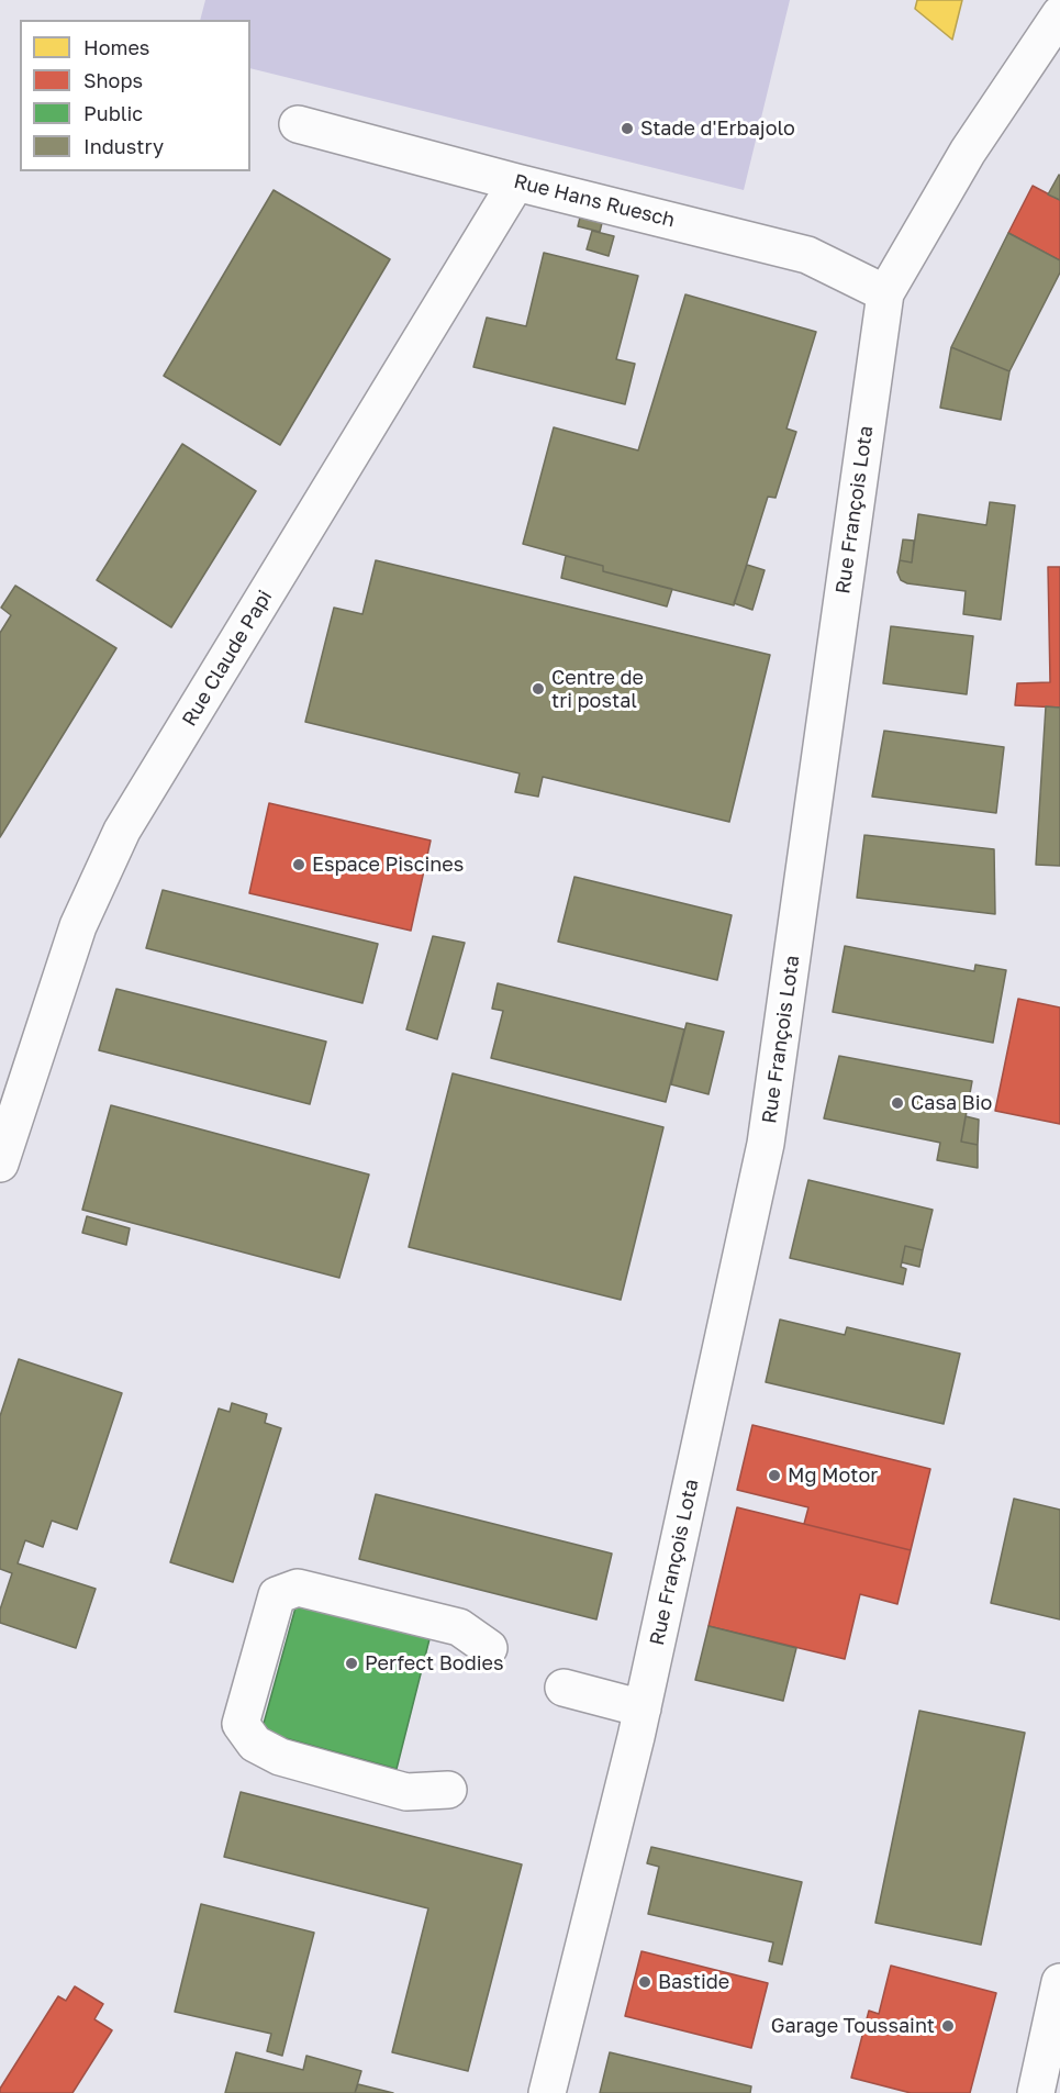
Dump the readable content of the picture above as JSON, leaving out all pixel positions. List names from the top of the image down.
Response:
{
  "streets": {
    "street": ["Rue Hans Ruesch", "Rue François Lota", "Rue Claude Papi"]
  },
  "crossings": [
    ["Rue Hans Ruesch", "Rue François Lota"],
    ["Rue Hans Ruesch", "Rue Claude Papi"]
  ],
  "places": [
    "Stade d'Erbajolo",
    "Centre de tri postal",
    "Espace Piscines",
    "Casa Bio",
    "Mg Motor",
    "Perfect Bodies",
    "Bastide",
    "Garage Toussaint"
  ],
  "legend": [
    "Homes",
    "Shops",
    "Public",
    "Industry"
  ]
}
